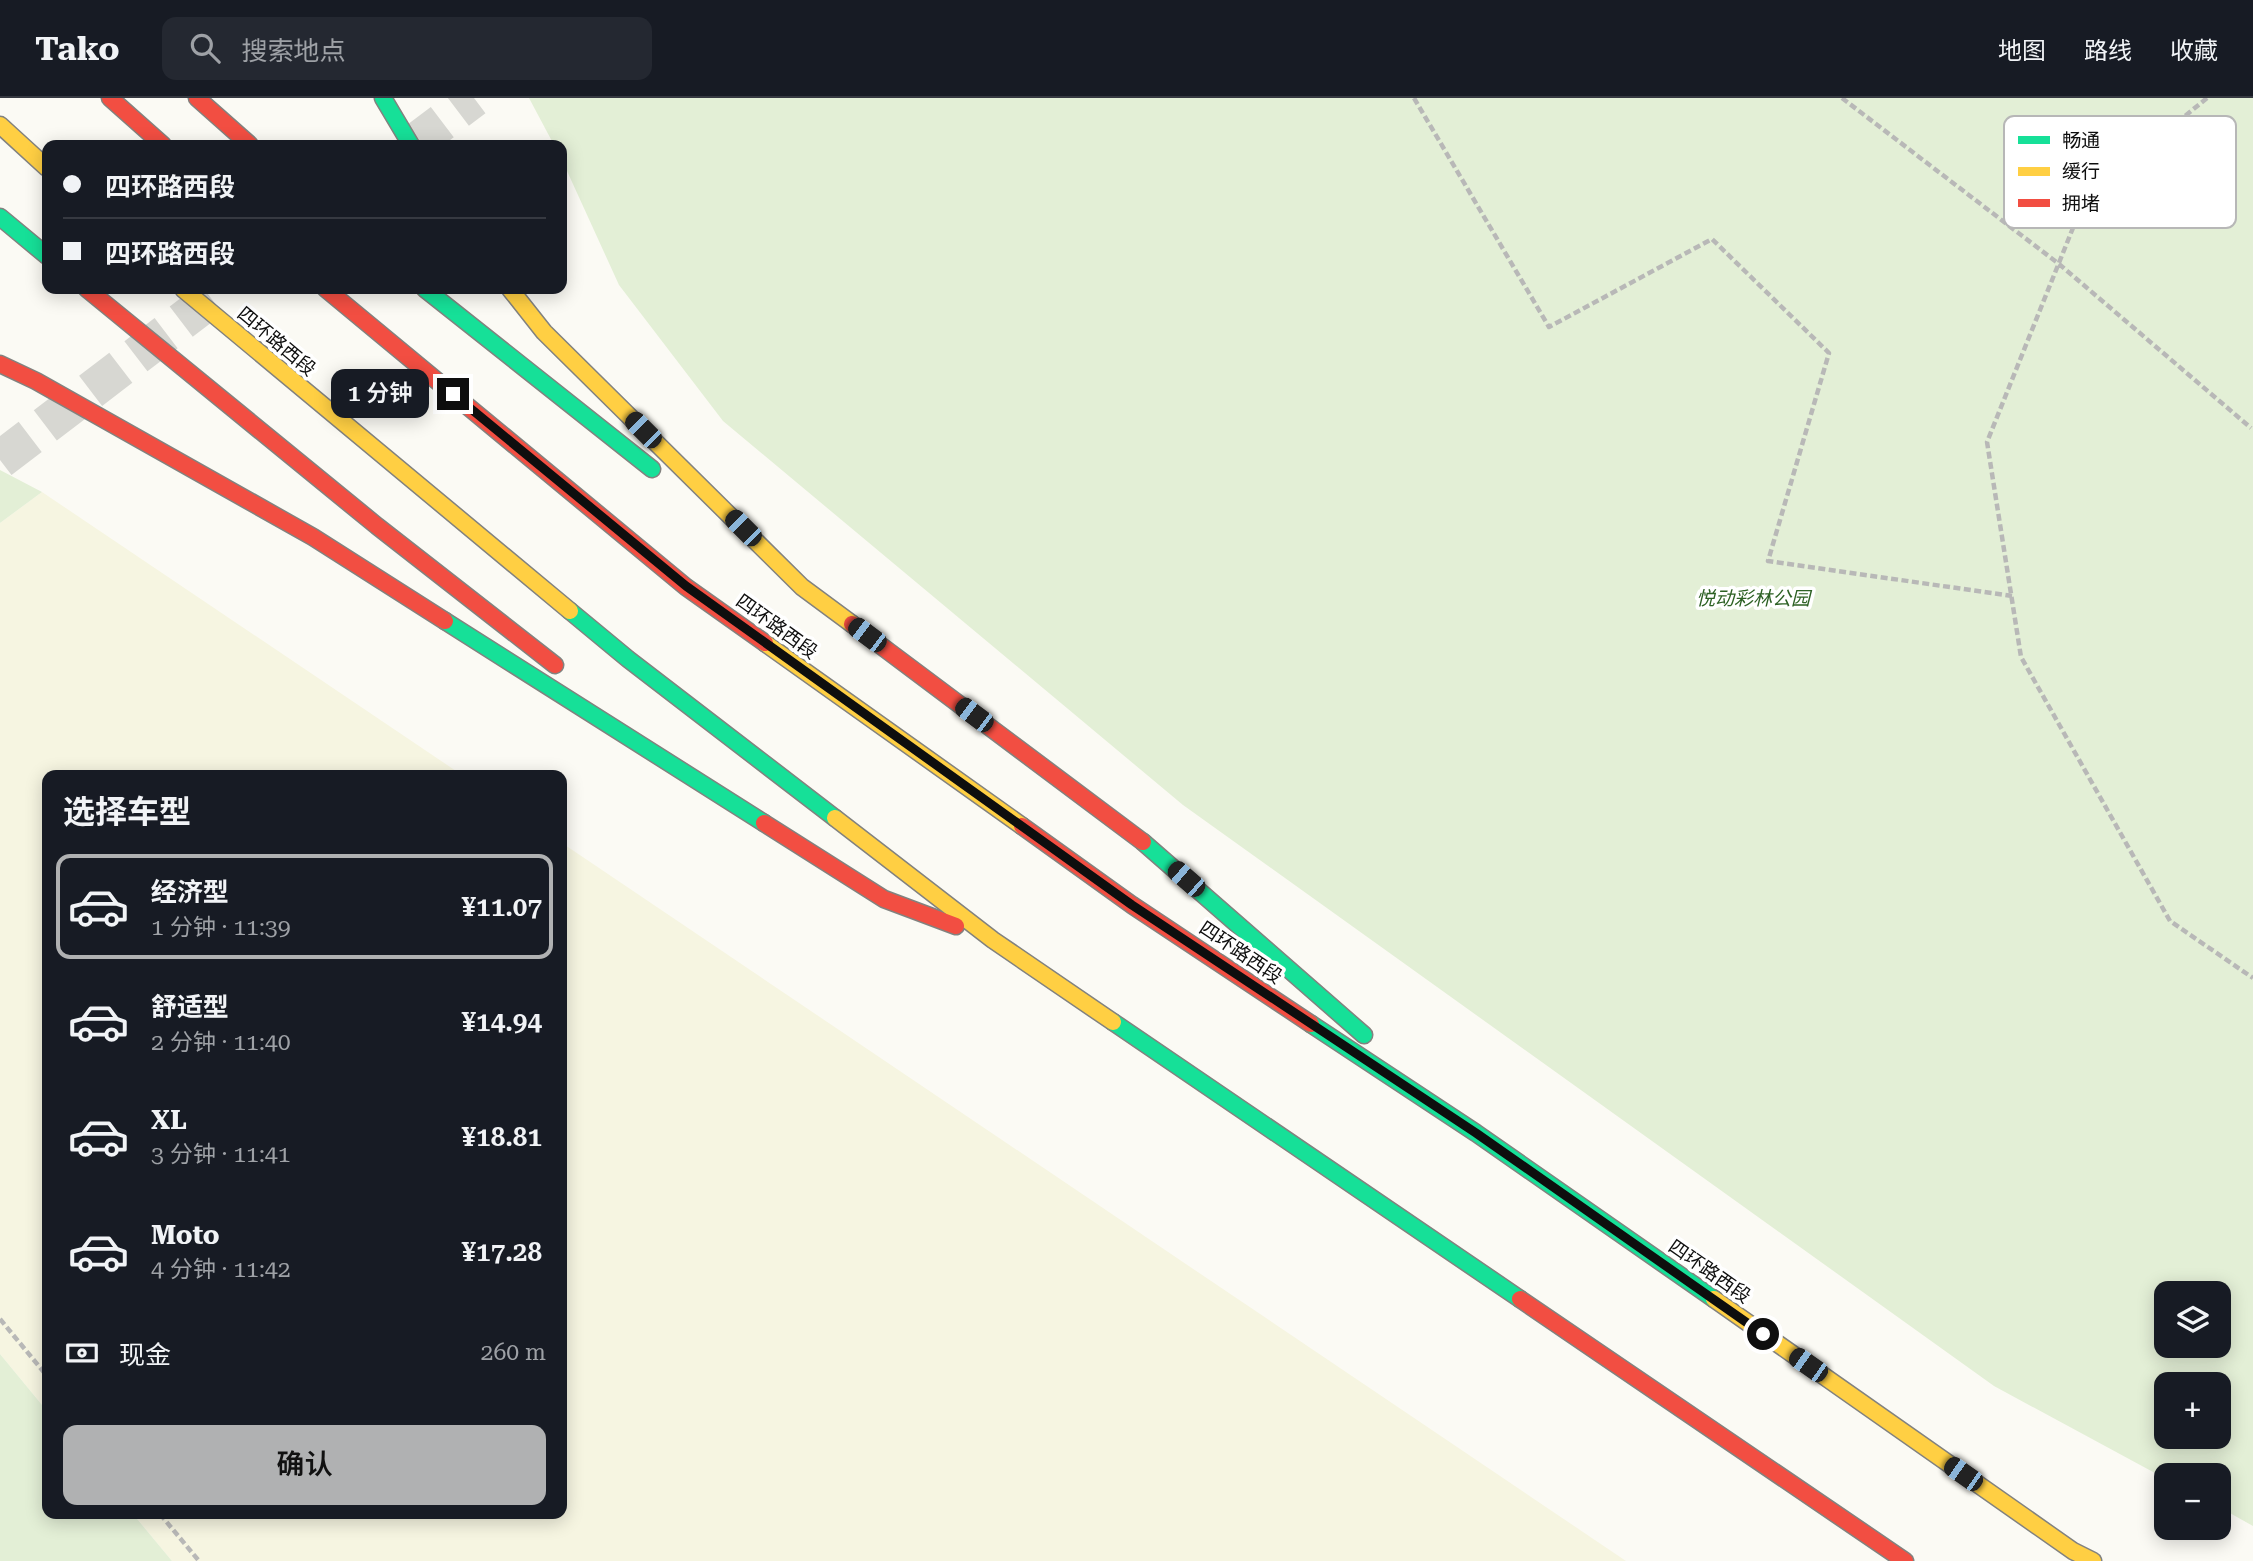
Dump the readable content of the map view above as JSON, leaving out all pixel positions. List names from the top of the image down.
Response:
{
  "streets": {
    "highway": ["四环路西段"]
  },
  "parks": ["悦动彩林公园"],
  "legend": ["畅通", "缓行", "拥堵"],
  "page": {
    "header": "Tako",
    "search": "搜索地点",
    "nav": ["地图", "路线", "收藏"],
    "banner": ["四环路西段", "四环路西段"],
    "bubble": "1 分钟",
    "heading": "选择车型",
    "list": [
      {
        "name": "经济型",
        "note": "1 分钟 · 11:39",
        "value": "¥11.07"
      },
      {
        "name": "舒适型",
        "note": "2 分钟 · 11:40",
        "value": "¥14.94"
      },
      {
        "name": "XL",
        "note": "3 分钟 · 11:41",
        "value": "¥18.81"
      },
      {
        "name": "Moto",
        "note": "4 分钟 · 11:42",
        "value": "¥17.28"
      }
    ],
    "map_buttons": ["+", "−"],
    "pay": ["现金", "260 m"],
    "buttons": "确认"
  }
}
